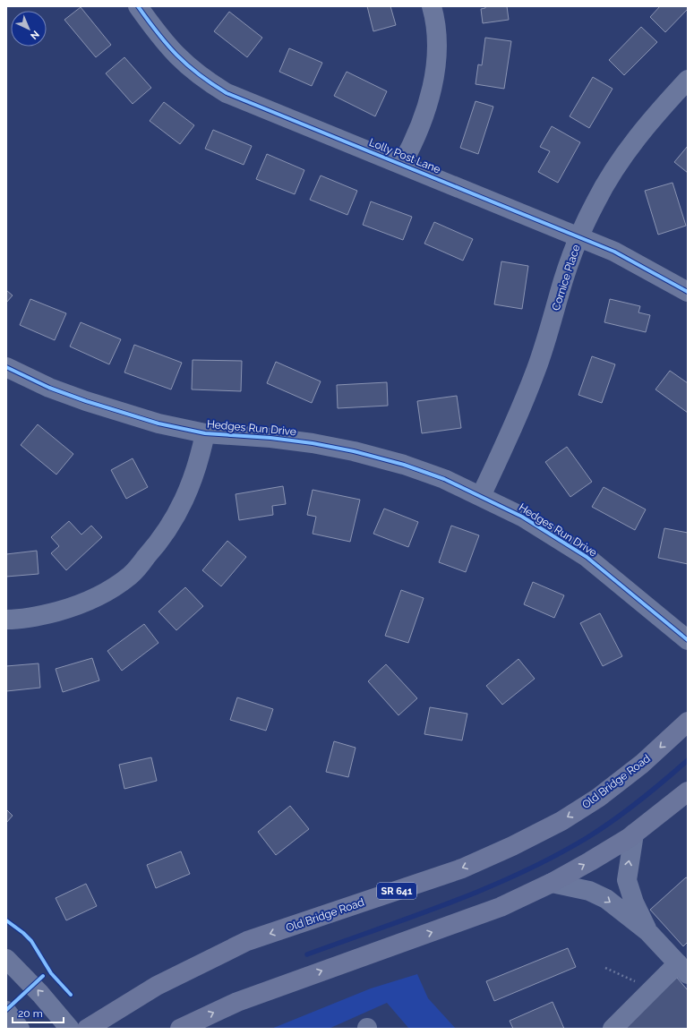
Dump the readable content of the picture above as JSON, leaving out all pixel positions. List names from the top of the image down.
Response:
{
  "streets": {
    "main road": ["Old Bridge Road", "SR 641"],
    "street": ["Lolly Post Lane", "Cornice Place", "Hedges Run Drive"]
  },
  "crossings": [
    ["Lolly Post Lane", "Cornice Place"],
    ["Cornice Place", "Hedges Run Drive"]
  ],
  "scale_bar": "20 m",
  "north": "bottom right"
}
